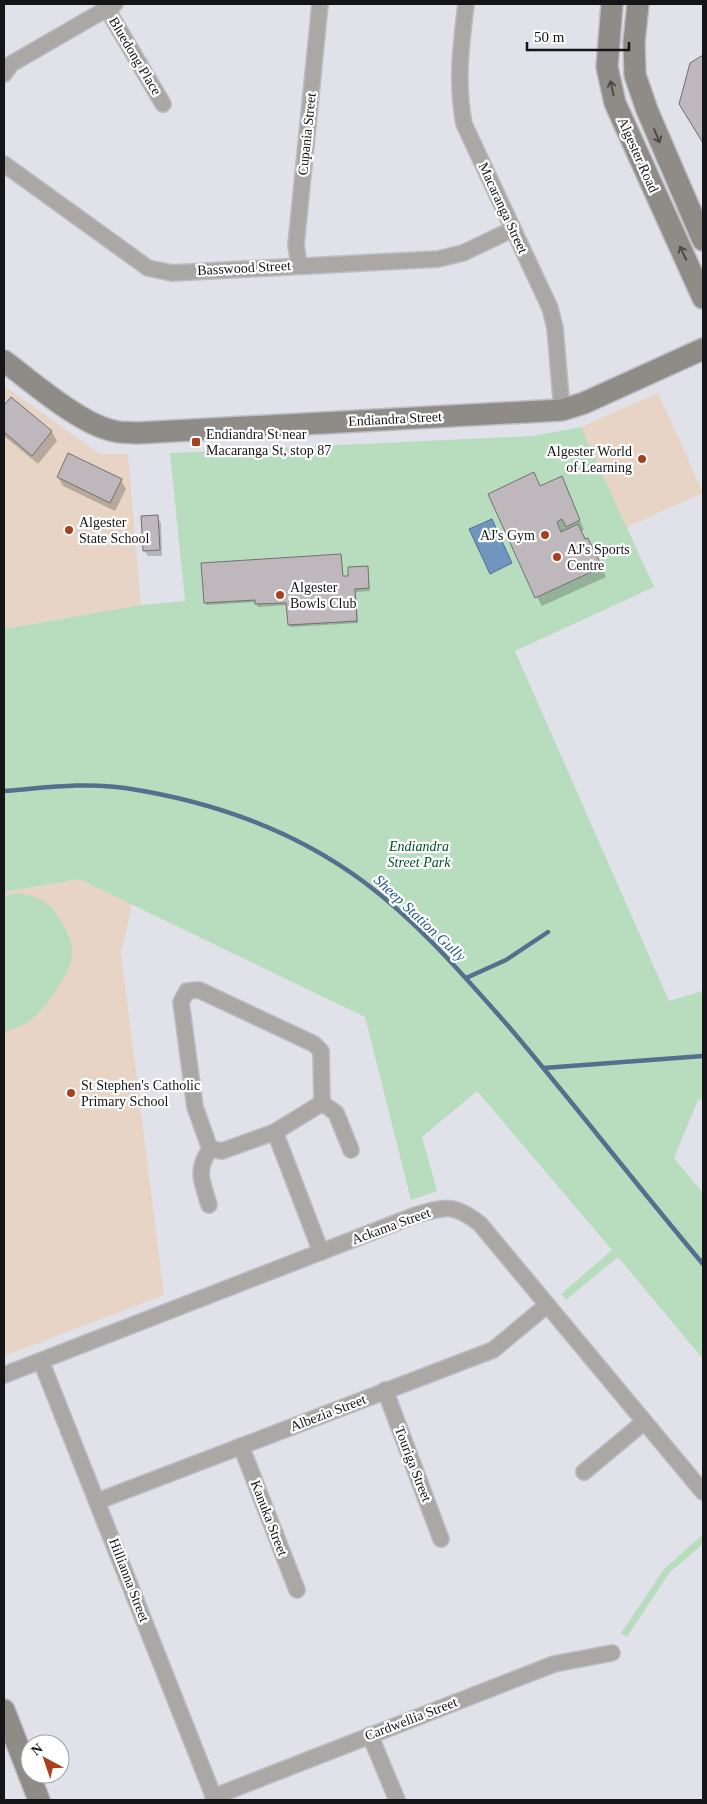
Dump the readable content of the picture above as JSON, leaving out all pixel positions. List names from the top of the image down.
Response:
{
  "streets": {
    "street": [
      "Bluedong Place",
      "Cupania Street",
      "Algester Road",
      "Macaranga Street",
      "Basswood Street",
      "Endiandra Street",
      "Ackama Street",
      "Albezia Street",
      "Touriga Street",
      "Kanuka Street",
      "Hillianna Street",
      "Cardwellia Street"
    ]
  },
  "crossings": [
    ["Cupania Street", "Basswood Street"],
    ["Macaranga Street", "Basswood Street"],
    ["Macaranga Street", "Endiandra Street"],
    ["Ackama Street", "Albezia Street"],
    ["Ackama Street", "Hillianna Street"],
    ["Albezia Street", "Touriga Street"],
    ["Albezia Street", "Kanuka Street"],
    ["Albezia Street", "Hillianna Street"],
    ["Hillianna Street", "Cardwellia Street"]
  ],
  "water": ["Sheep Station Gully"],
  "parks": ["Endiandra Street Park"],
  "places": {
    "transit": ["Endiandra St near Macaranga St, stop 87"],
    "other": [
      "Algester World of Learning",
      "Algester State School",
      "AJ's Gym",
      "AJ's Sports Centre",
      "Algester Bowls Club",
      "St Stephen's Catholic Primary School"
    ]
  },
  "scale_bar": "50 m",
  "north": "top left"
}
